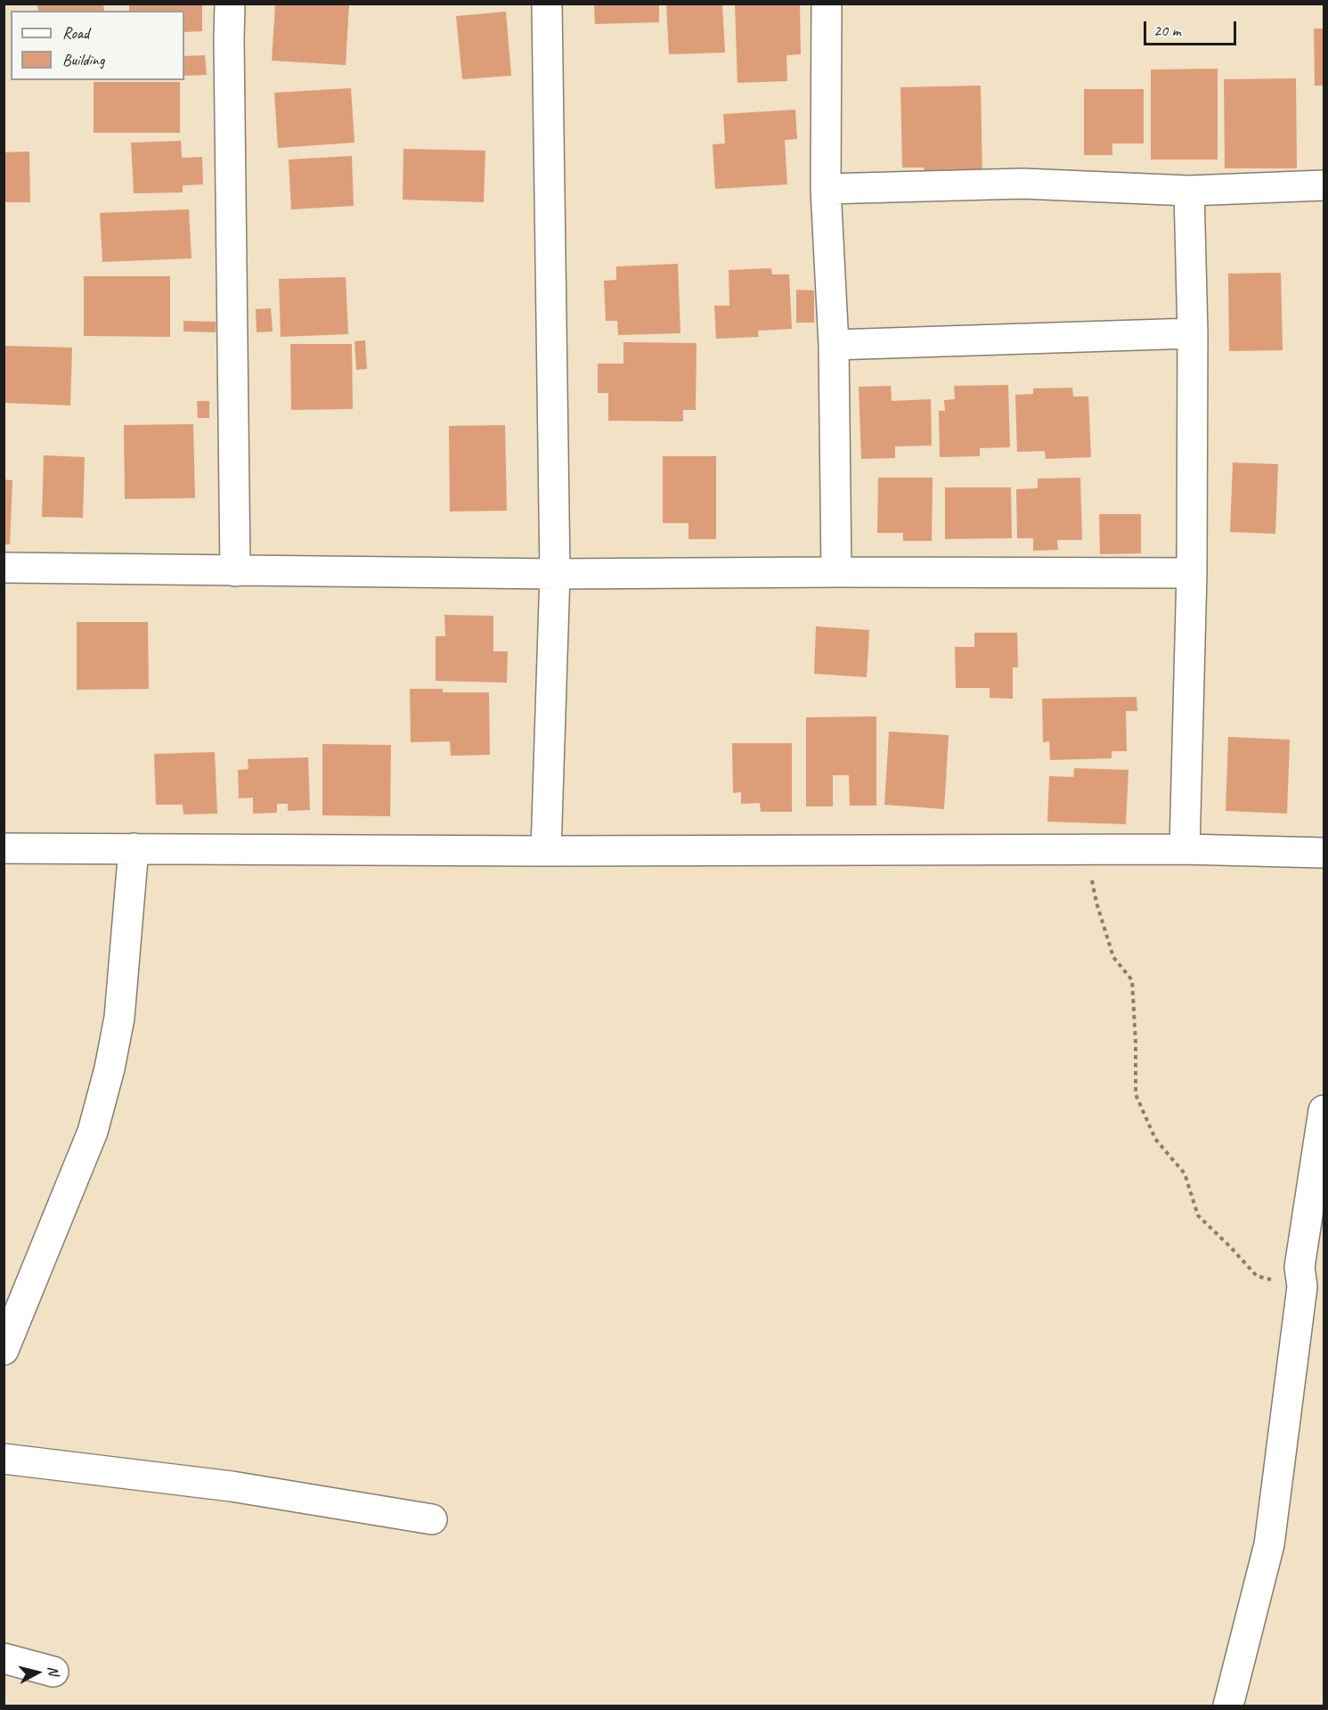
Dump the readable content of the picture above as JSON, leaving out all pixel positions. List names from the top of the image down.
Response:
{
  "legend": ["Road", "Building"],
  "scale_bar": "20 m",
  "north": "right"
}
